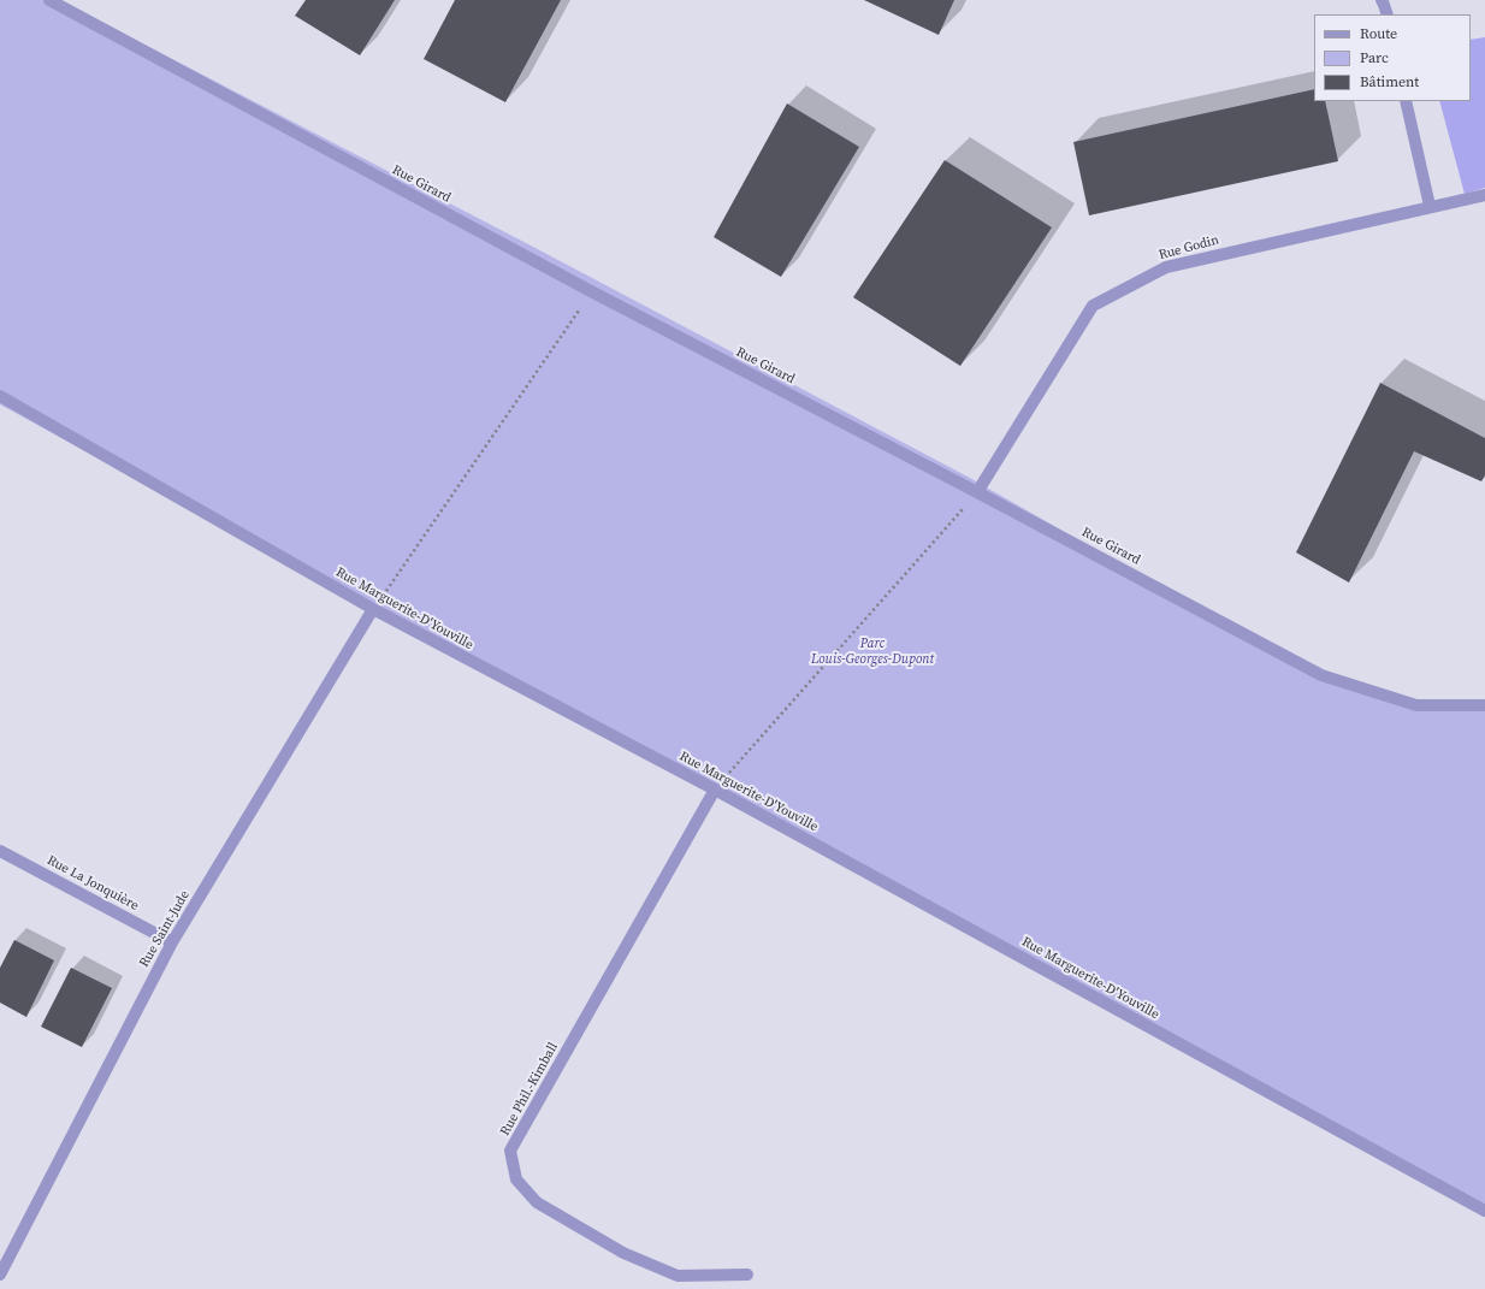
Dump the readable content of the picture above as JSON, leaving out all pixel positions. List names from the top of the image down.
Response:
{
  "streets": {
    "street": [
      "Rue Girard",
      "Rue Godin",
      "Rue Marguerite-D'Youville",
      "Rue La Jonquière",
      "Rue Saint-Jude",
      "Rue Phil.-Kimball"
    ]
  },
  "crossings": [
    ["Rue Girard", "Rue Godin"],
    ["Rue Marguerite-D'Youville", "Rue Saint-Jude"],
    ["Rue Marguerite-D'Youville", "Rue Phil.-Kimball"],
    ["Rue La Jonquière", "Rue Saint-Jude"]
  ],
  "parks": ["Parc Louis-Georges-Dupont"],
  "legend": ["Route", "Parc", "Bâtiment"]
}
